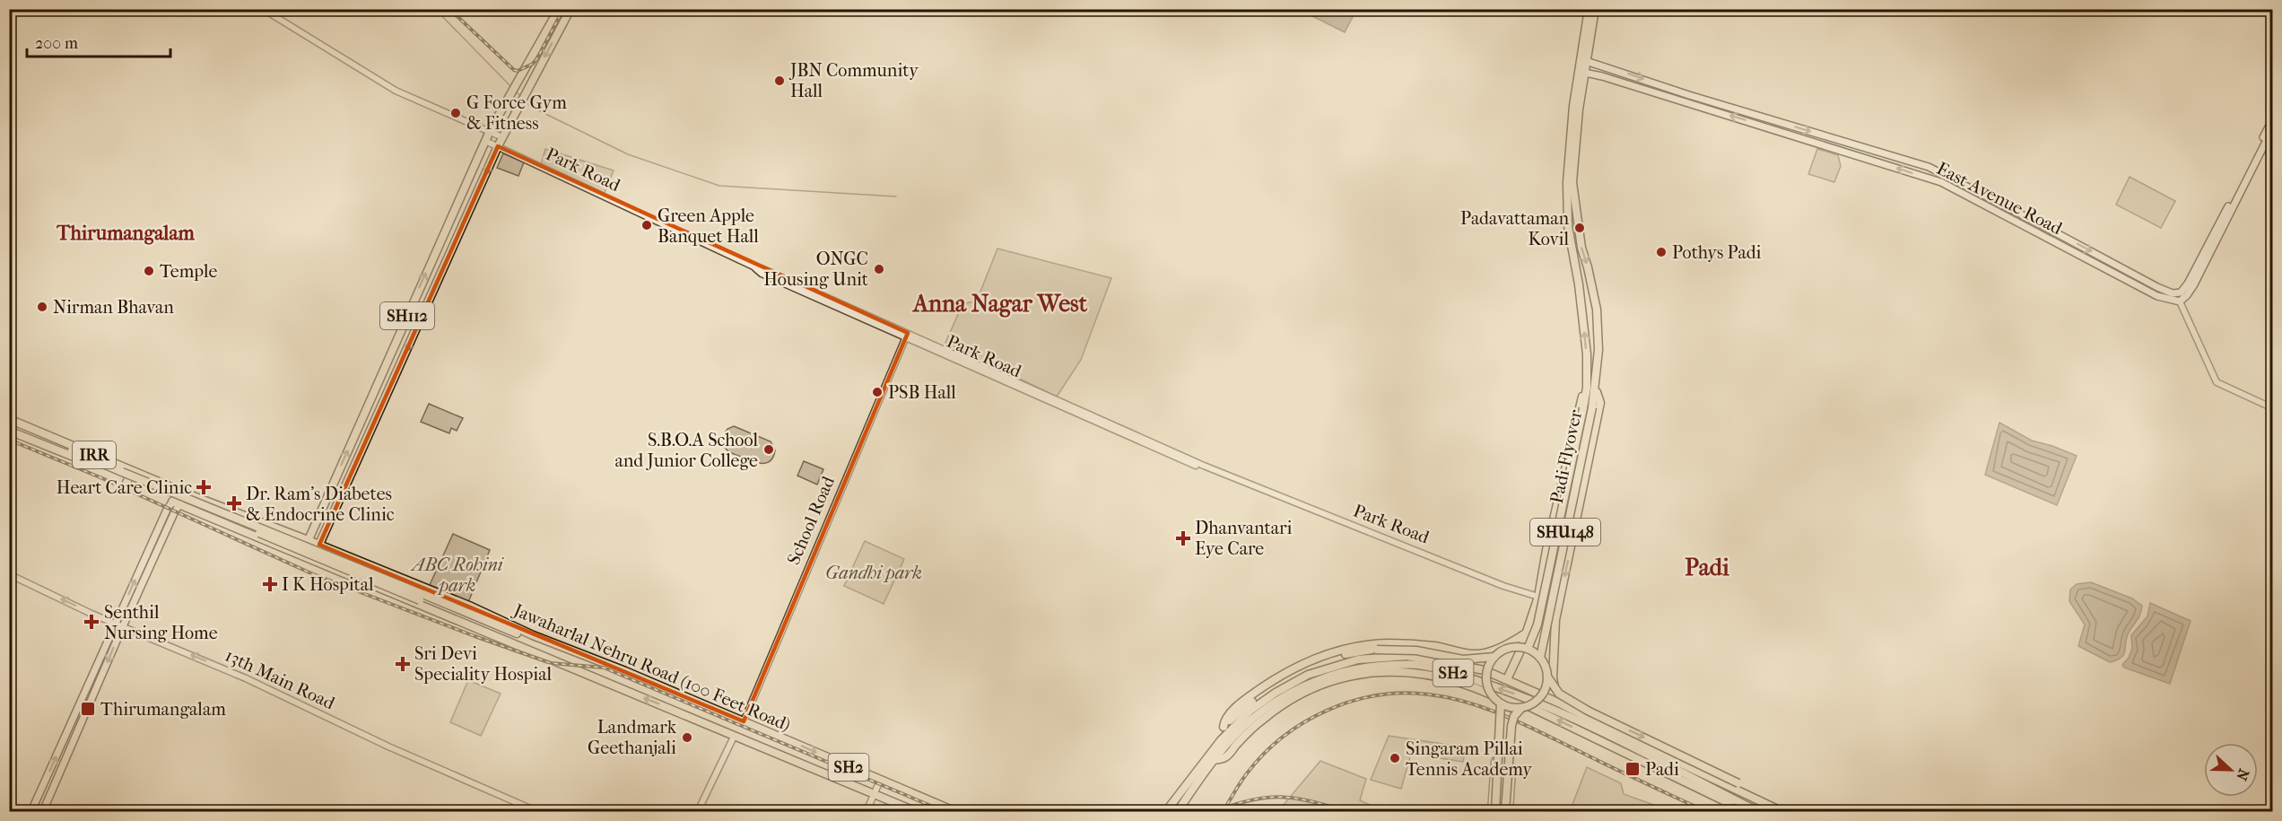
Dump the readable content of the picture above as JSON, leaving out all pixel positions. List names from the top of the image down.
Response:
{
  "streets": {
    "main road": [
      "East Avenue Road",
      "SH112",
      "IRR",
      "Padi Flyover",
      "SHU148",
      "Jawaharlal Nehru Road (100 Feet Road)",
      "SH2"
    ],
    "street": ["Park Road", "School Road", "13th Main Road"]
  },
  "crossings": [
    ["Park Road", "SH112"],
    ["Park Road", "School Road"],
    ["East Avenue Road", "SHU148"],
    ["SH112", "Jawaharlal Nehru Road (100 Feet Road)"],
    ["Padi Flyover", "SHU148"],
    ["Padi Flyover", "SH2"],
    ["School Road", "Jawaharlal Nehru Road (100 Feet Road)"],
    ["Jawaharlal Nehru Road (100 Feet Road)", "SH2"]
  ],
  "one_way": ["13th Main Road"],
  "districts": ["Thirumangalam", "Anna Nagar West", "Padi"],
  "parks": ["ABC Rohini park", "Gandhi park"],
  "places": {
    "other": [
      "JBN Community Hall",
      "G Force Gym & Fitness",
      "Green Apple Banquet Hall",
      "Padavattaman Kovil",
      "Pothys Padi",
      "ONGC Housing Unit",
      "Temple",
      "Nirman Bhavan",
      "PSB Hall",
      "S.B.O.A School and Junior College",
      "Landmark Geethanjali",
      "Singaram Pillai Tennis Academy"
    ],
    "health": [
      "Heart Care Clinic",
      "Dr. Ram's Diabetes & Endocrine Clinic",
      "Dhanvantari Eye Care",
      "I K Hospital",
      "Senthil Nursing Home",
      "Sri Devi Speciality Hospial"
    ],
    "transit": ["Thirumangalam", "Padi"]
  },
  "scale_bar": "200 m",
  "north": "right"
}
